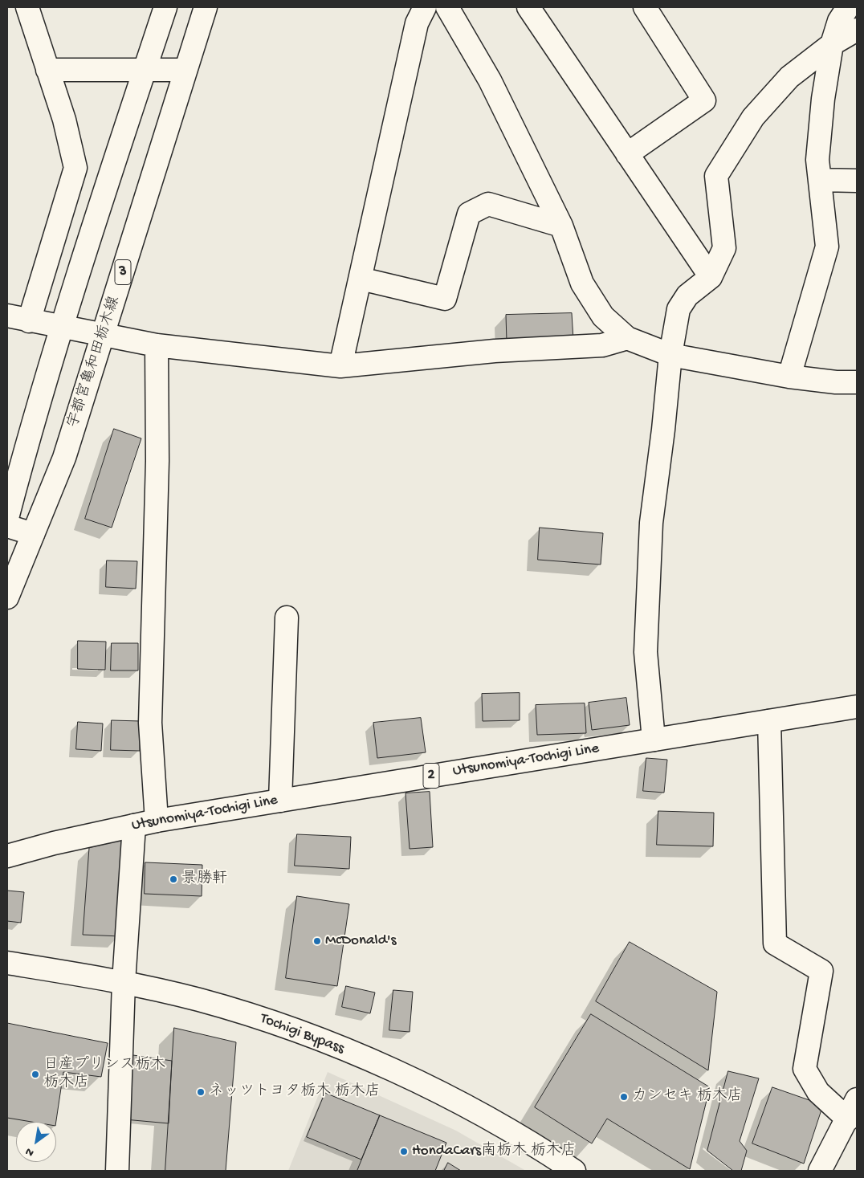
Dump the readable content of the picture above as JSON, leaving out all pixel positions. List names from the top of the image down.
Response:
{
  "streets": {
    "street": [
      "3",
      "宇都宮亀和田栃木線",
      "Utsunomiya-Tochigi Line",
      "2",
      "Tochigi Bypass"
    ]
  },
  "places": [
    "景勝軒",
    "McDonald's",
    "日産プリンス栃木 栃木店",
    "ネッツトヨタ栃木 栃木店",
    "カンセキ 栃木店",
    "HondaCars南栃木 栃木店"
  ],
  "north": "bottom left"
}
